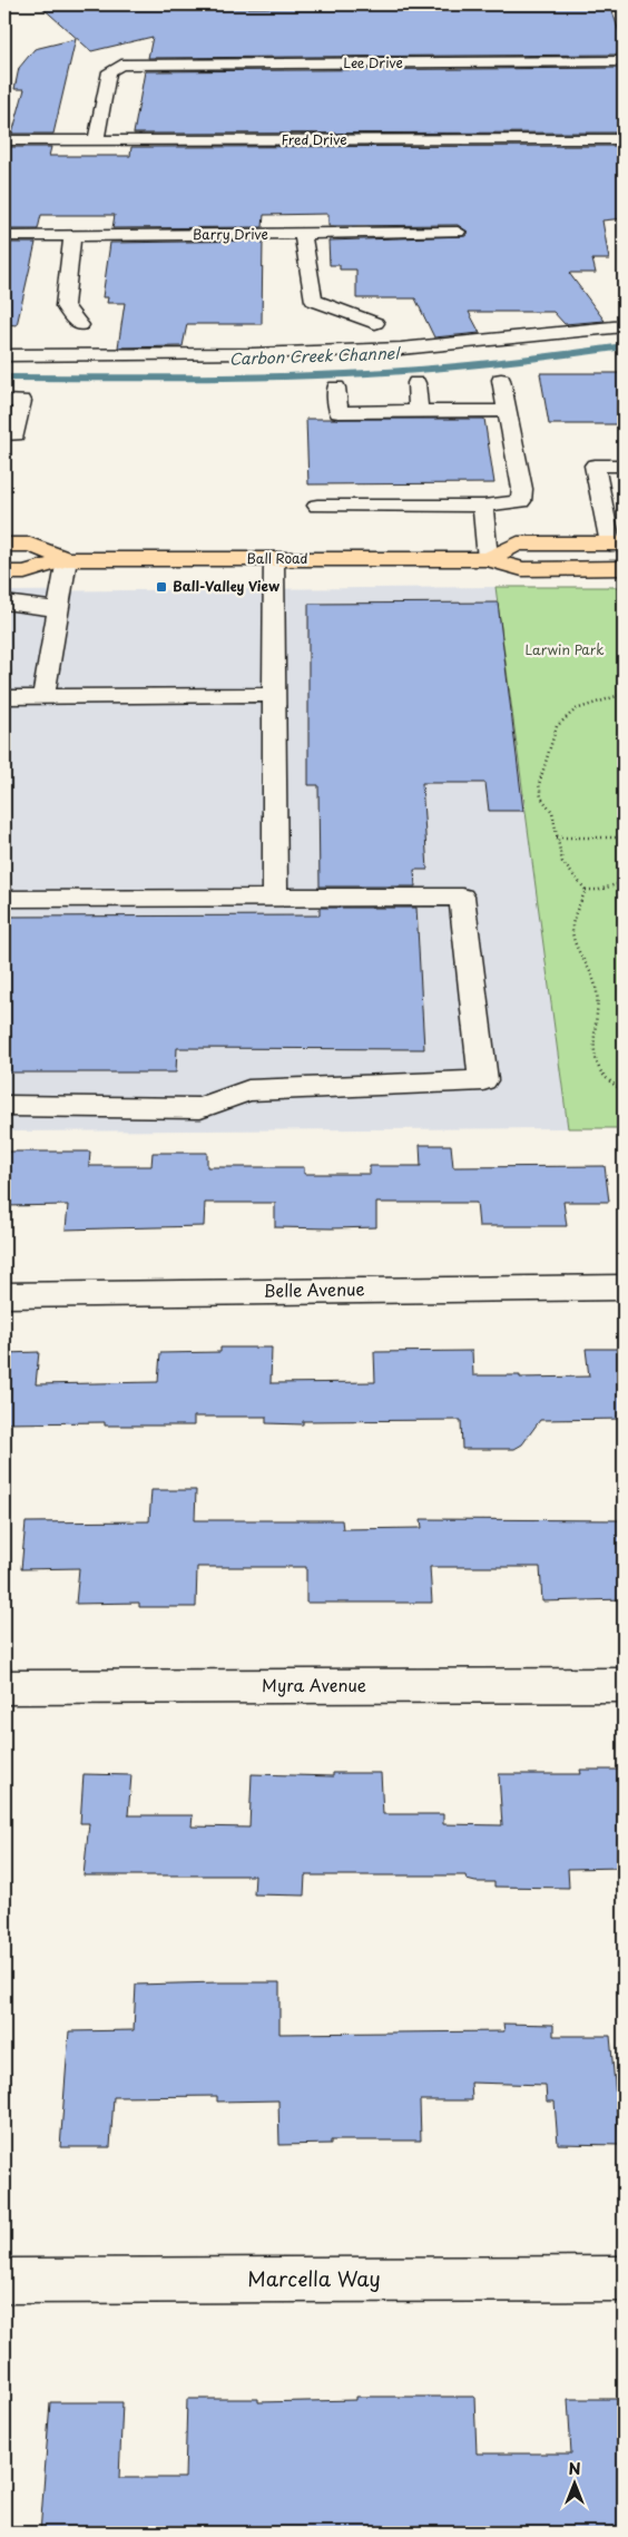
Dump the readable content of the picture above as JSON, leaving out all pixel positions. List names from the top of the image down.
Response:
{
  "streets": {
    "main road": ["Ball Road"],
    "street": [
      "Lee Drive",
      "Fred Drive",
      "Barry Drive",
      "Belle Avenue",
      "Myra Avenue",
      "Marcella Way"
    ]
  },
  "crossings": [
    ["Lee Drive", "Fred Drive"]
  ],
  "water": ["Carbon Creek Channel"],
  "parks": ["Larwin Park"],
  "places": {
    "transit": ["Ball-Valley View"]
  },
  "north": "top"
}
